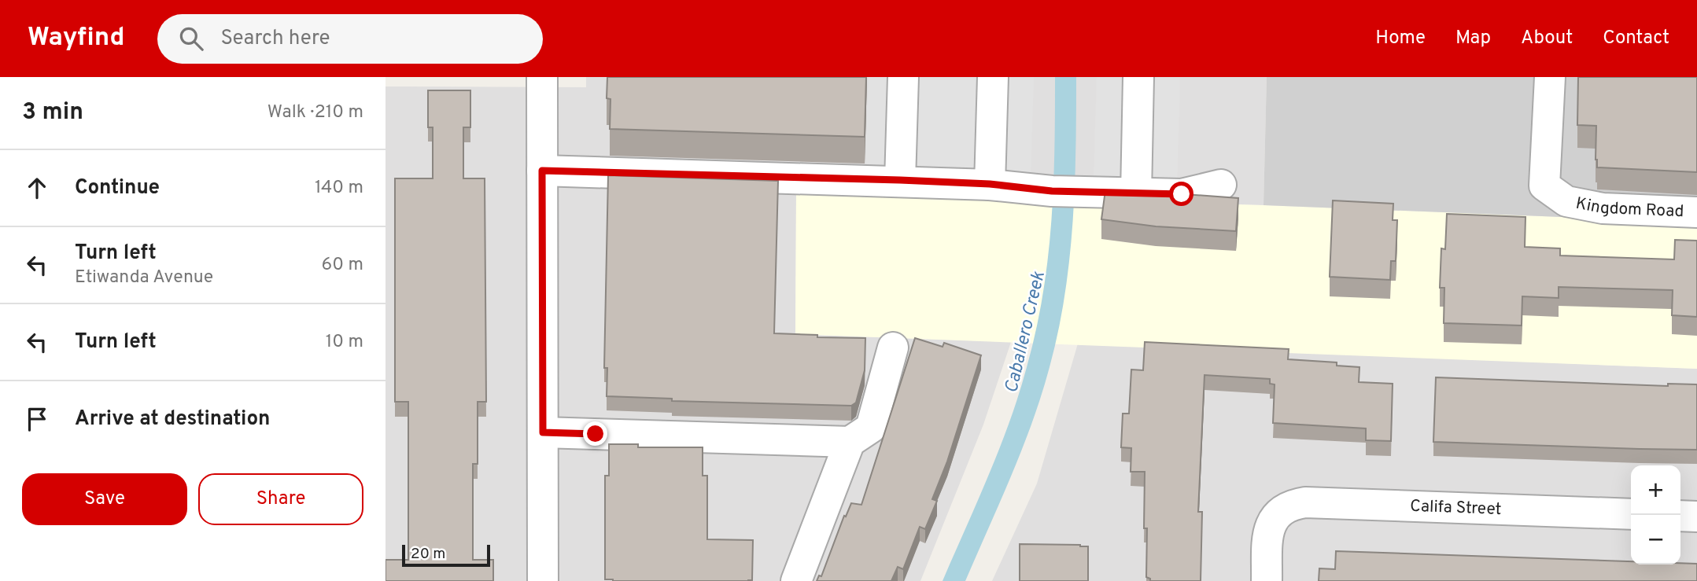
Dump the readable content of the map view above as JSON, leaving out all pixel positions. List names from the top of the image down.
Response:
{
  "streets": {
    "street": ["Kingdom Road", "Califa Street"]
  },
  "water": ["Caballero Creek"],
  "scale_bar": "20 m",
  "page": {
    "header": "Wayfind",
    "search": "Search here",
    "nav": [
      "Home",
      "Map",
      "About",
      "Contact"
    ],
    "heading": ["3 min", "Walk · 210 m"],
    "list": [
      ["Continue", "140 m"],
      ["Turn left", "Etiwanda Avenue", "60 m"],
      ["Turn left", "10 m"],
      "Arrive at destination"
    ],
    "buttons": ["Save", "Share"],
    "map_buttons": ["+", "−"],
    "scale": "20 m"
  }
}
